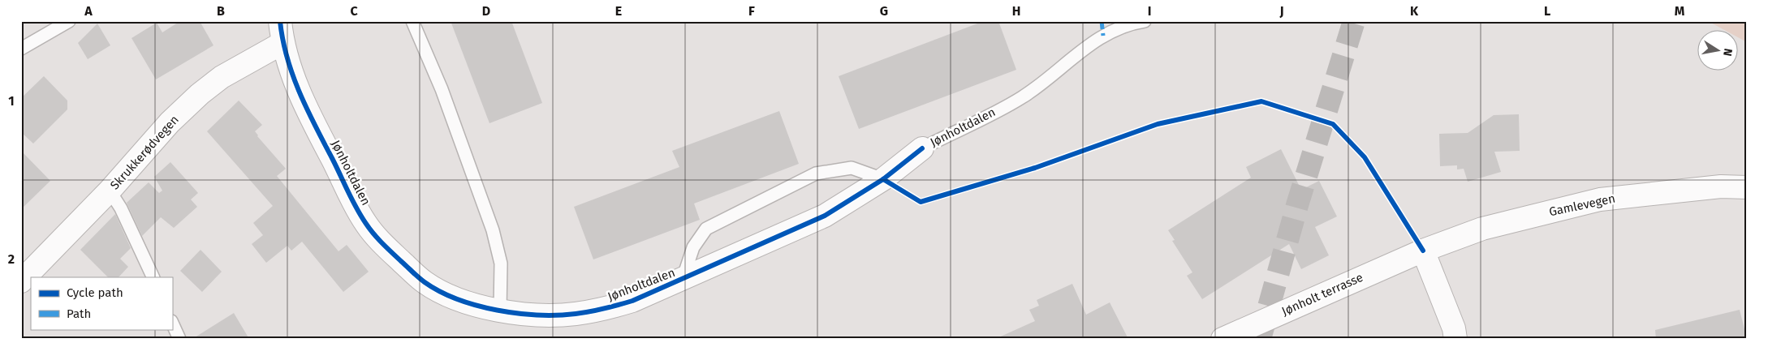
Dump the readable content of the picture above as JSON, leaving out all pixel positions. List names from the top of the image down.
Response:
{
  "streets": {
    "street": [
      "Jønholtdalen",
      "Skrukkerødvegen",
      "Gamlevegen",
      "Jønholt terrasse"
    ]
  },
  "crossings": [
    ["Jønholtdalen", "Skrukkerødvegen"],
    ["Gamlevegen", "Jønholt terrasse"]
  ],
  "legend": ["Cycle path", "Path"],
  "north": "right",
  "grid": {
    "columns": [
      "A",
      "B",
      "C",
      "D",
      "E",
      "F",
      "G",
      "H",
      "I",
      "J",
      "K",
      "L",
      "M"
    ],
    "rows": ["1", "2"]
  }
}
